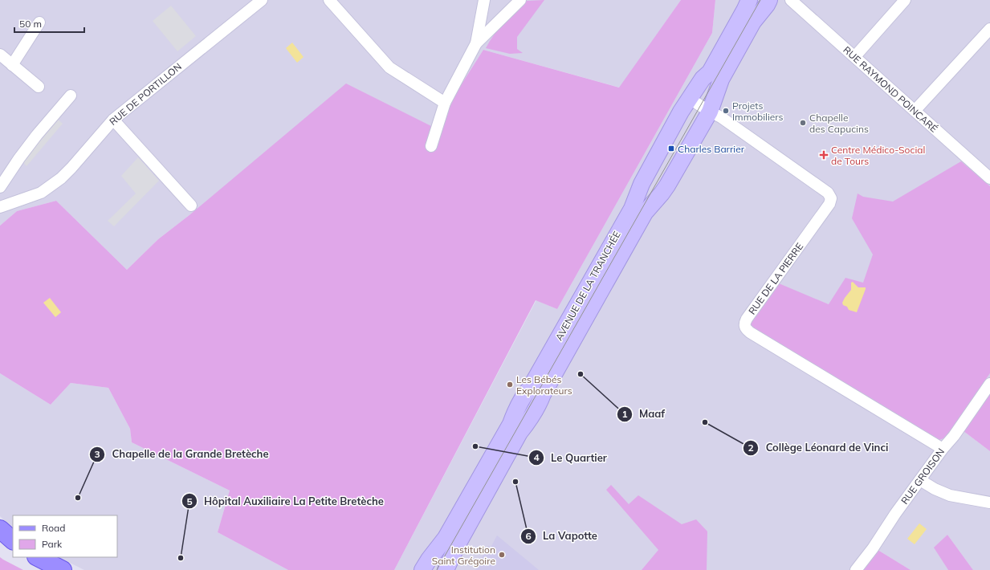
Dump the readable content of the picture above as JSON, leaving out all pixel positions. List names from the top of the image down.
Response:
{
  "streets": {
    "main road": ["AVENUE DE LA TRANCHÉE"],
    "street": [
      "RUE RAYMOND POINCARÉ",
      "RUE DE PORTILLON",
      "RUE DE LA PIERRE",
      "RUE GROISON"
    ]
  },
  "crossings": [
    ["RUE DE LA PIERRE", "AVENUE DE LA TRANCHÉE"],
    ["RUE DE LA PIERRE", "RUE GROISON"]
  ],
  "places": {
    "other": [
      "Projets Immobiliers",
      "Chapelle des Capucins",
      "Maaf",
      "Les Bébés Explorateurs",
      "Collège Léonard de Vinci",
      "Le Quartier",
      "La Vapotte",
      "Chapelle de la Grande Bretèche",
      "Institution Saint Grégoire",
      "Hôpital Auxiliaire La Petite Bretèche"
    ],
    "transit": ["Charles Barrier"],
    "health": ["Centre Médico-Social de Tours"]
  },
  "legend": ["Road", "Park"],
  "scale_bar": "50 m"
}
